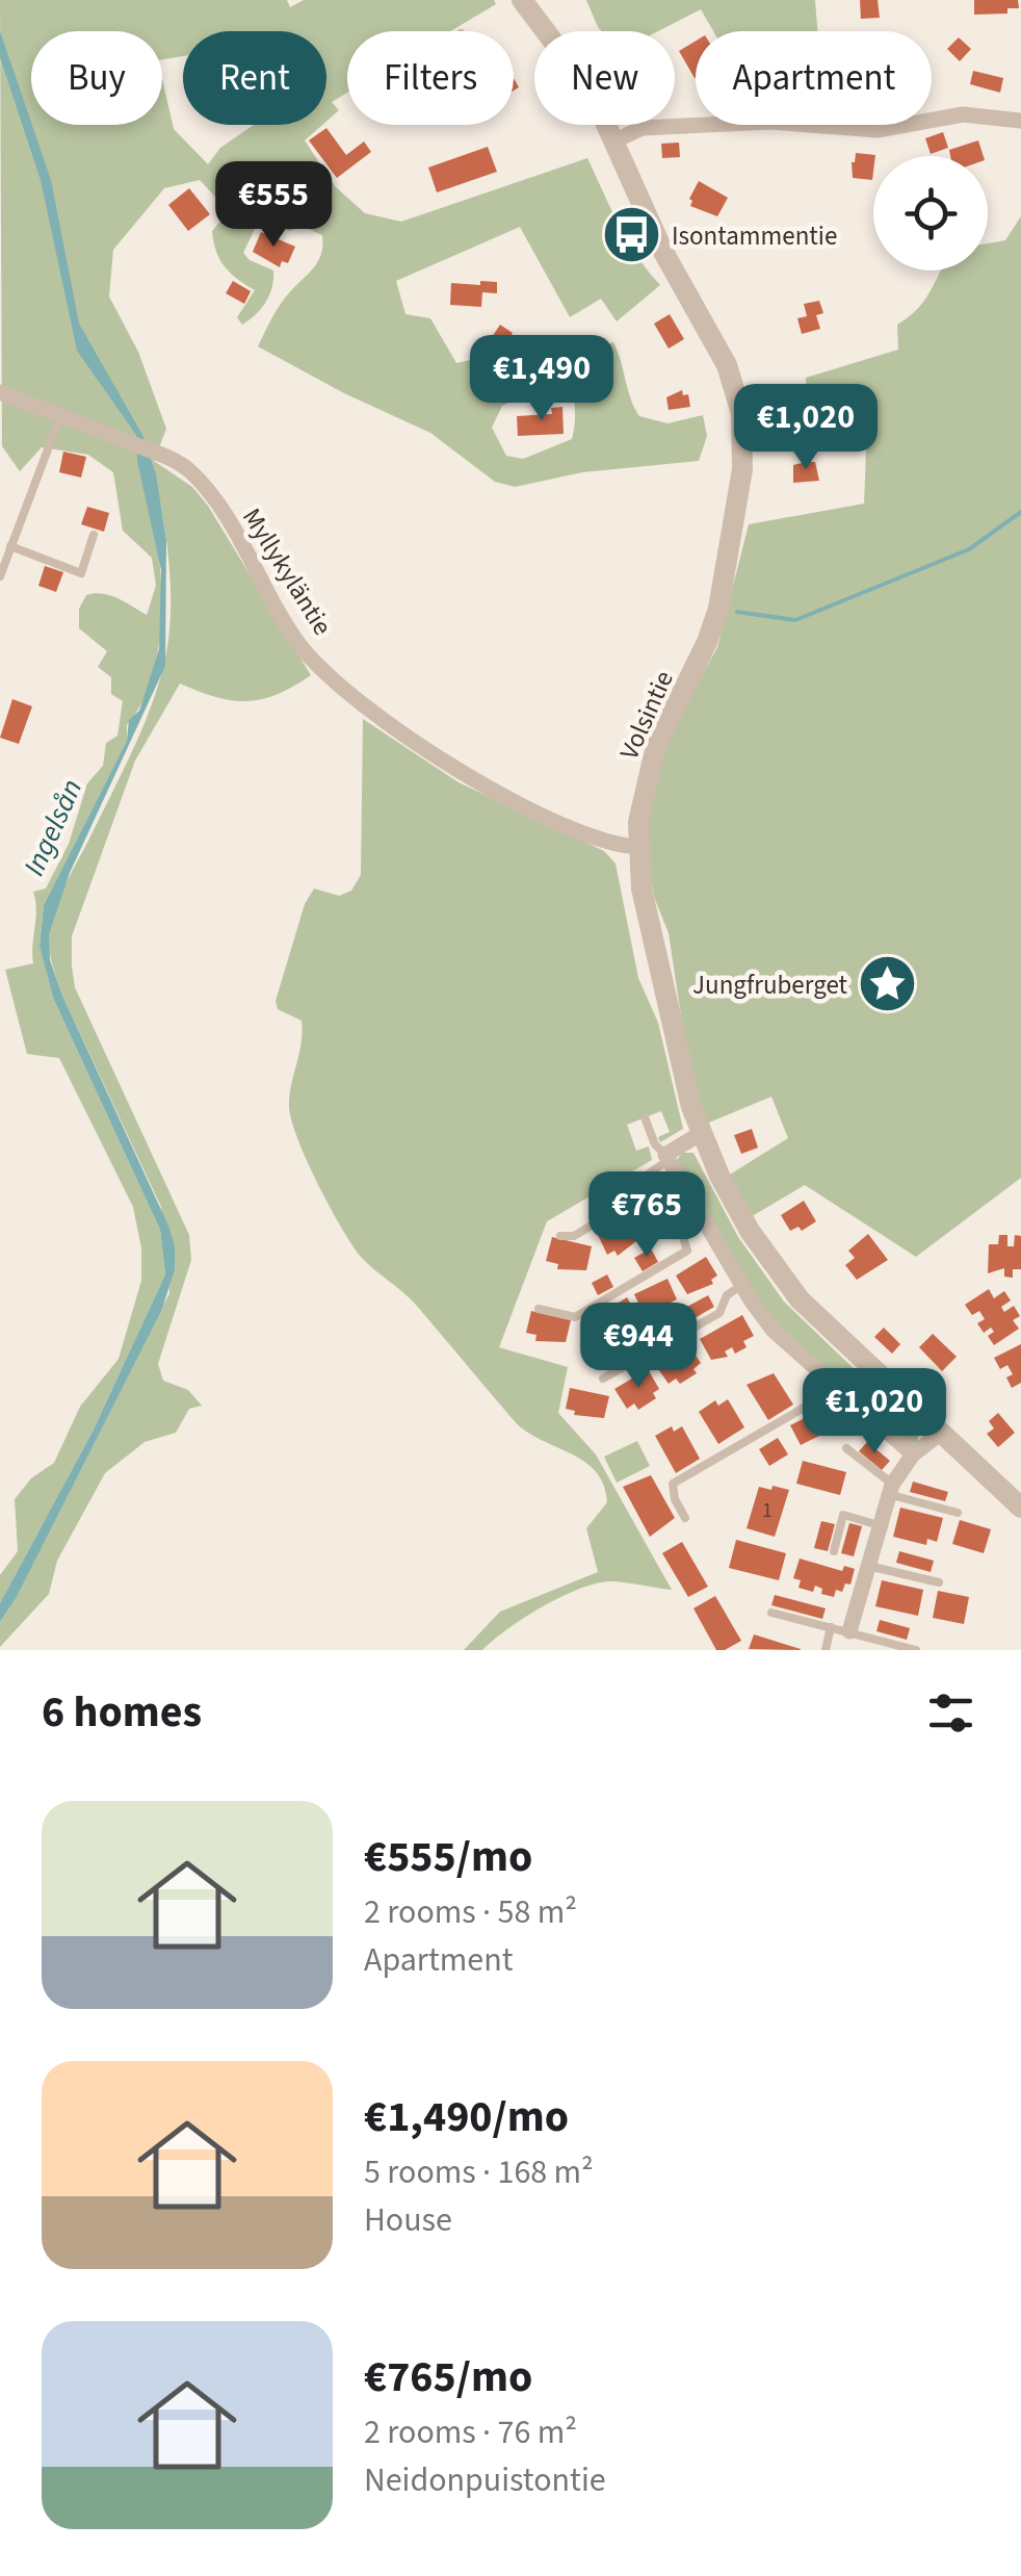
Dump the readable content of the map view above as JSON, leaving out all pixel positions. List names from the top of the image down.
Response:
{
  "streets": {
    "street": ["Myllykyläntie", "Volsintie"]
  },
  "crossings": [
    ["Myllykyläntie", "Volsintie"]
  ],
  "water": ["Ingelsån"],
  "places": {
    "bus stop": ["Isontammentie"],
    "place": ["Jungfruberget"]
  },
  "house_numbers": ["1"],
  "page": {
    "chip": [
      "Buy",
      "Rent",
      "Filters",
      "New",
      "Apartment"
    ],
    "price": [
      "€555",
      "€1,490",
      "€1,020",
      "€765",
      "€944",
      "€1,020"
    ],
    "heading": "6 homes",
    "list": [
      {
        "name": "€555/mo",
        "note": "2 rooms · 58 m² · Apartment"
      },
      {
        "name": "€1,490/mo",
        "note": "5 rooms · 168 m² · House"
      },
      {
        "name": "€765/mo",
        "note": "2 rooms · 76 m² · Neidonpuistontie"
      }
    ]
  }
}
